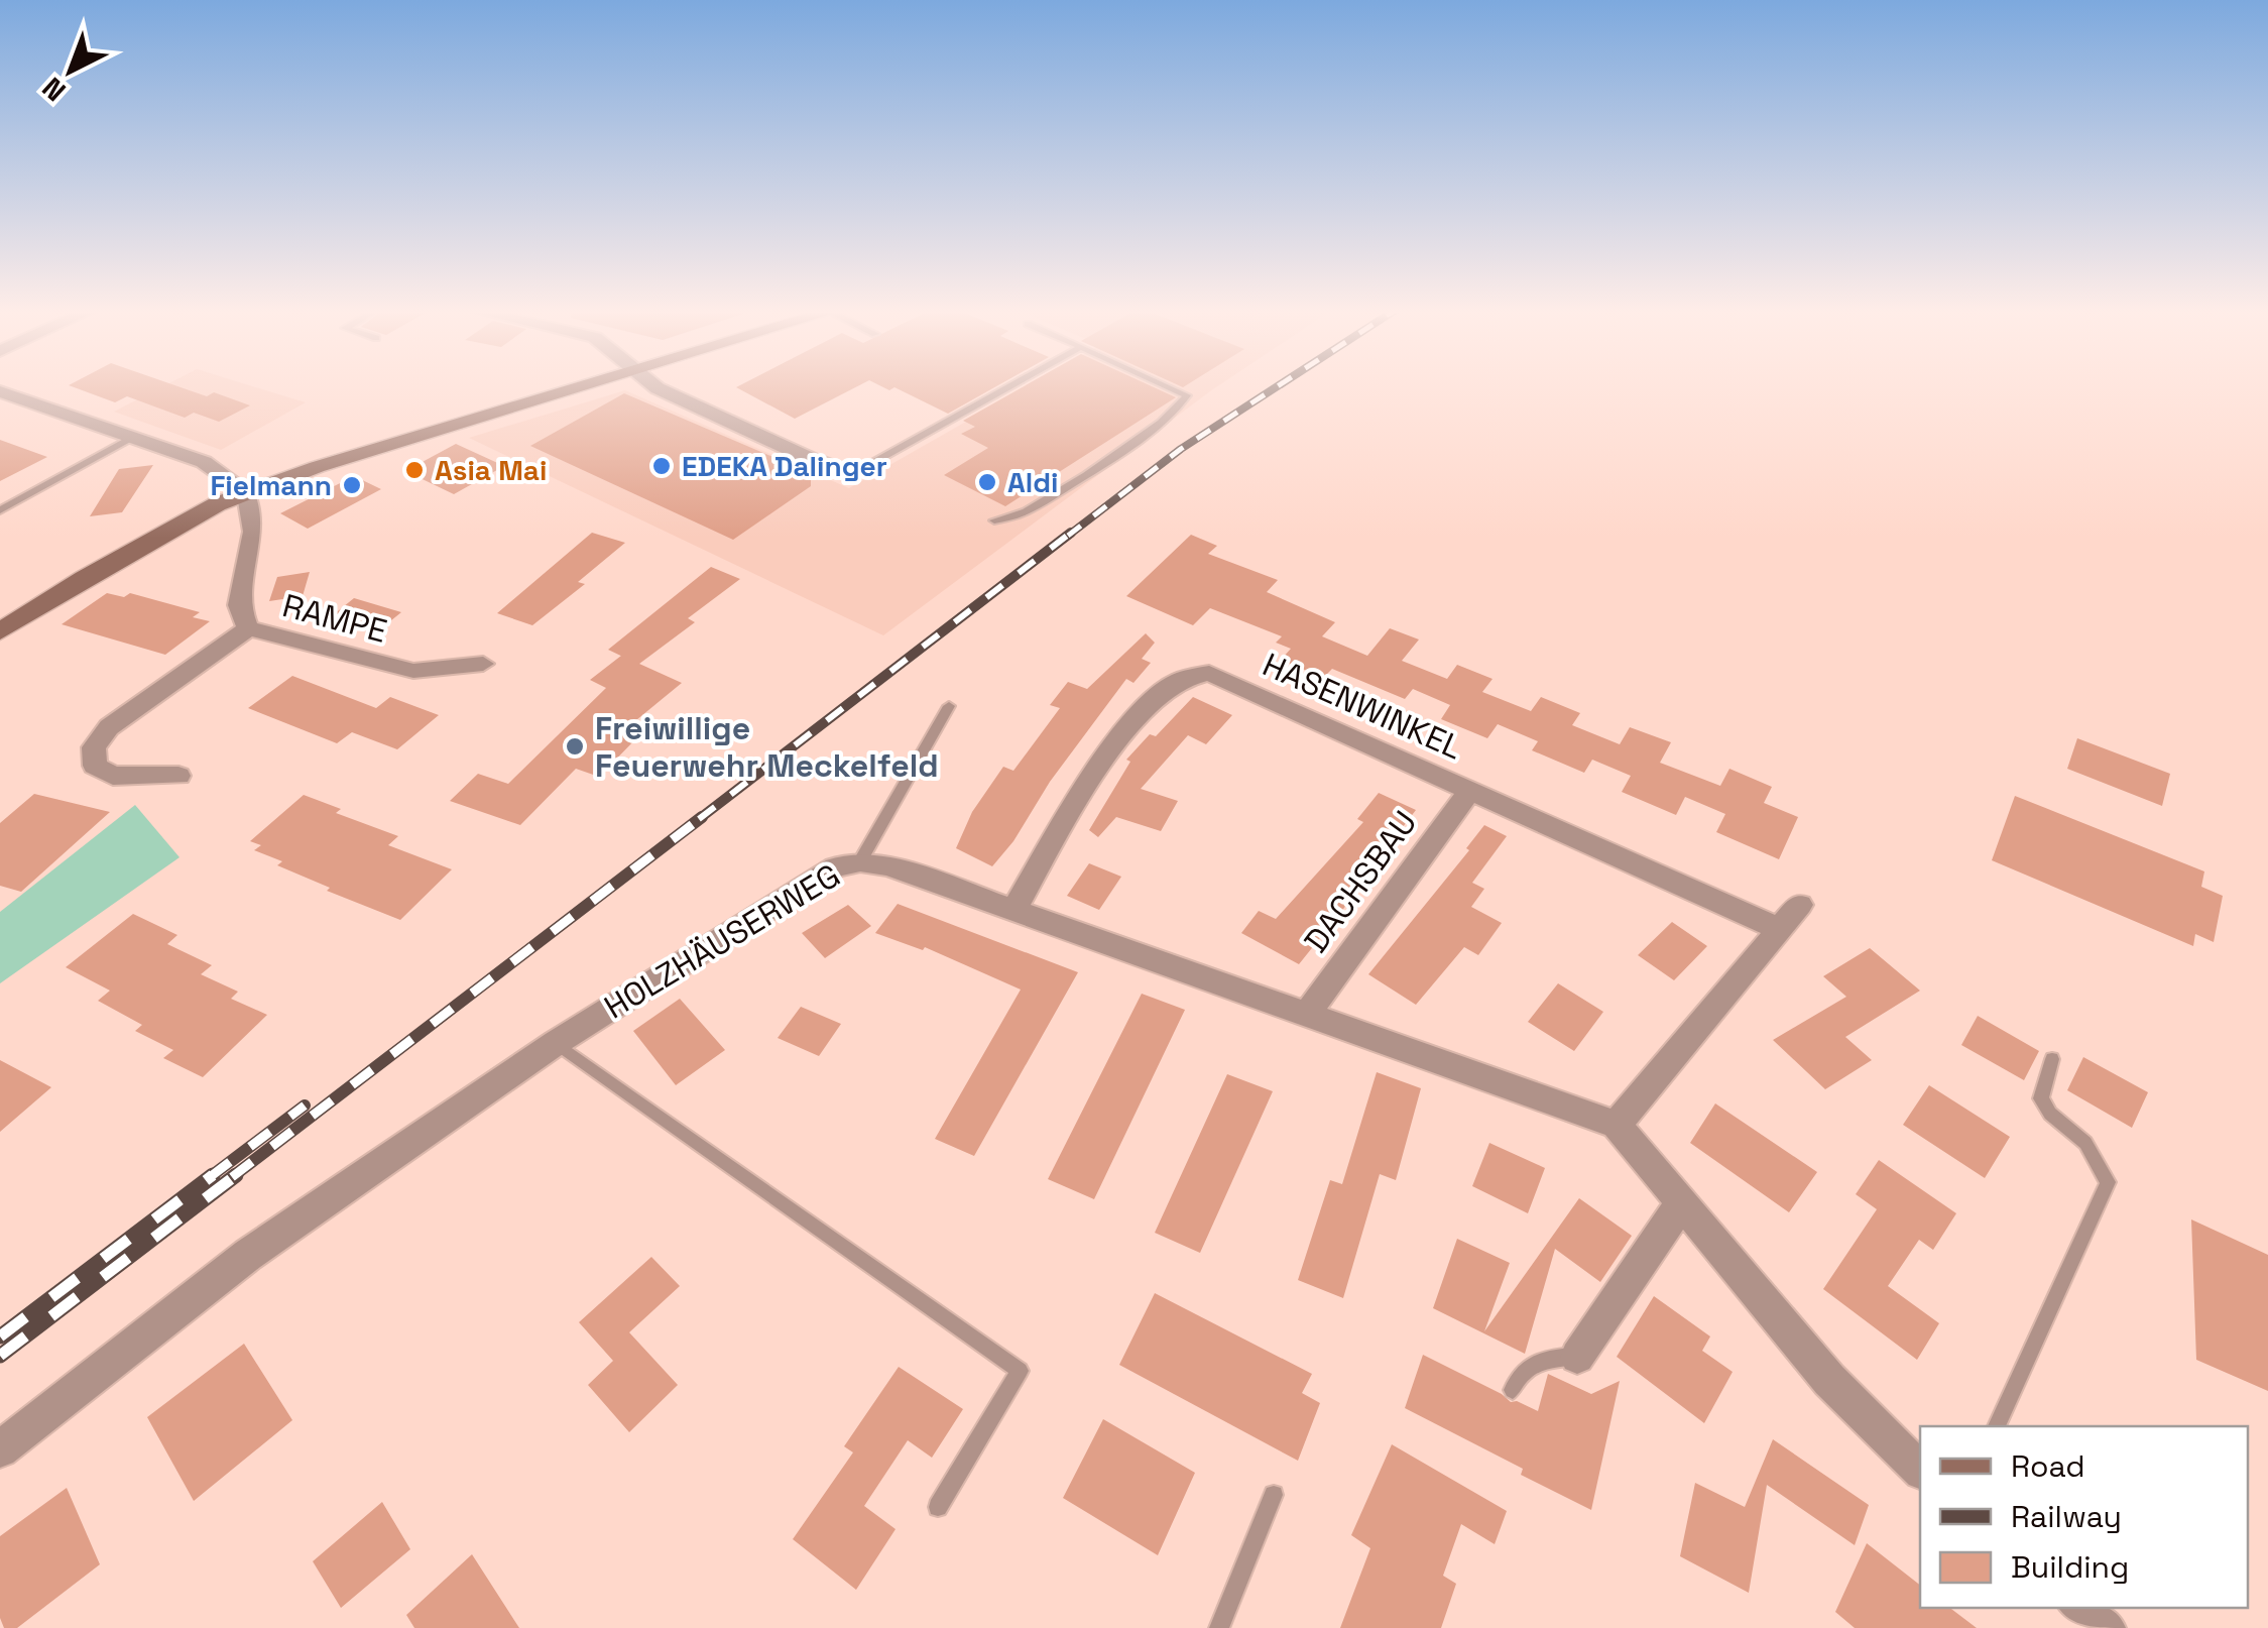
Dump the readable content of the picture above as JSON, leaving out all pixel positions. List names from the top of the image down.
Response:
{
  "streets": {
    "street": [
      "RAMPE",
      "HASENWINKEL",
      "DACHSBAU",
      "HOLZHÄUSERWEG"
    ]
  },
  "crossings": [
    ["HASENWINKEL", "DACHSBAU"],
    ["HASENWINKEL", "HOLZHÄUSERWEG"],
    ["DACHSBAU", "HOLZHÄUSERWEG"]
  ],
  "places": [
    "EDEKA Dalinger",
    "Asia Mai",
    "Aldi",
    "Fielmann",
    "Freiwillige Feuerwehr Meckelfeld"
  ],
  "legend": ["Road", "Railway", "Building"],
  "north": "bottom left"
}
